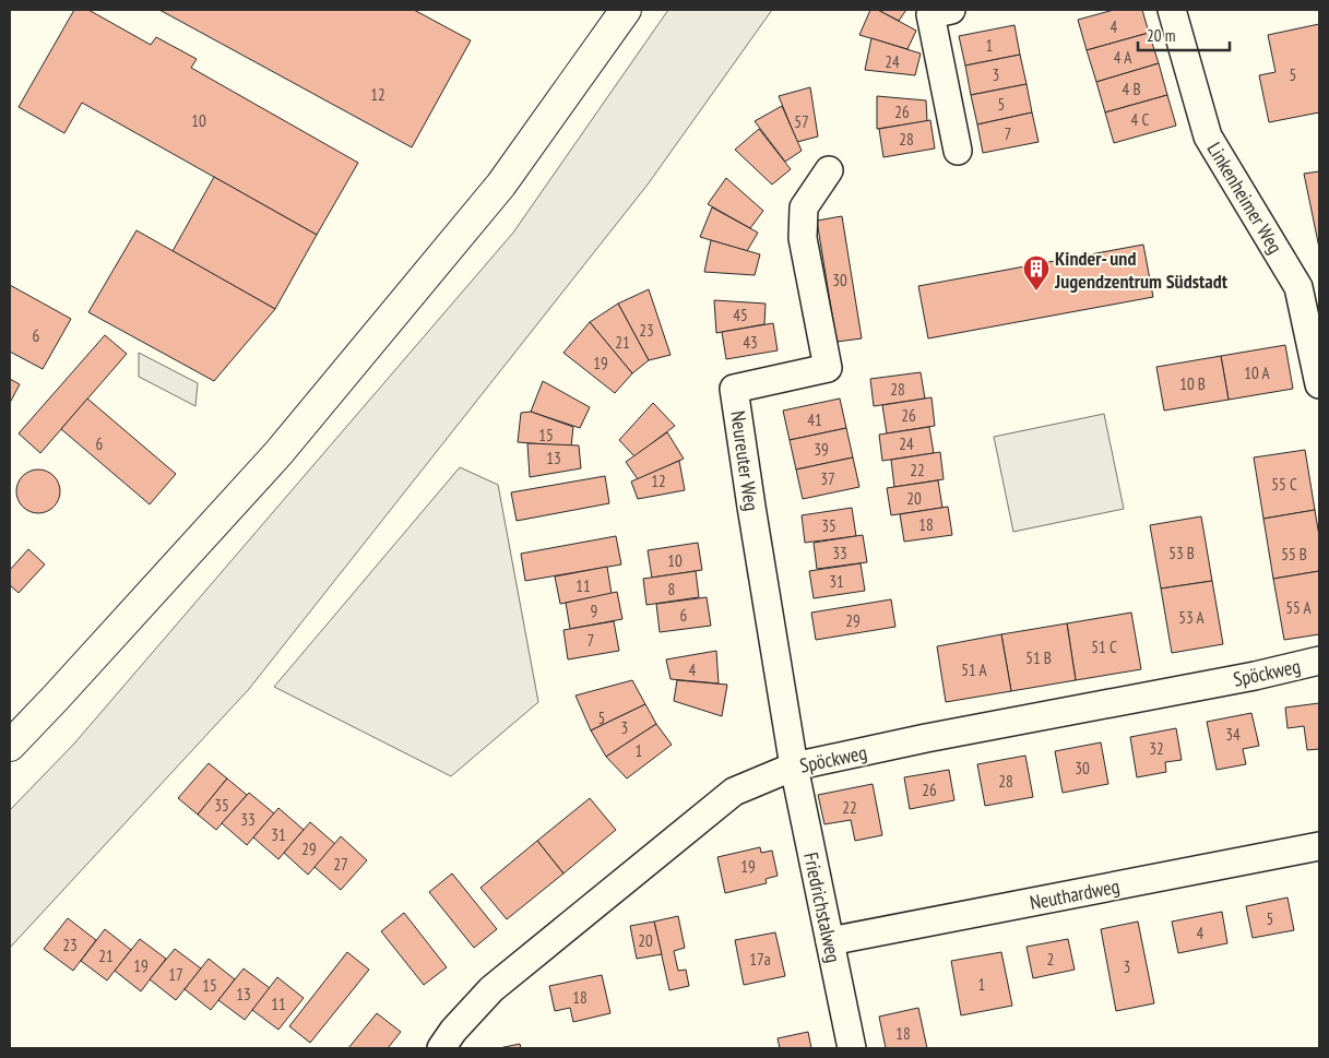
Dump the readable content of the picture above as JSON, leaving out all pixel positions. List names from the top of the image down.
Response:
{
  "streets": {
    "street": [
      "Linkenheimer Weg",
      "Neureuter Weg",
      "Spöckweg",
      "Neuthardweg",
      "Friedrichstalweg"
    ]
  },
  "crossings": [
    ["Neureuter Weg", "Spöckweg"],
    ["Neureuter Weg", "Friedrichstalweg"],
    ["Spöckweg", "Friedrichstalweg"],
    ["Neuthardweg", "Friedrichstalweg"]
  ],
  "places": {
    "building": ["Kinder- und Jugendzentrum Südstadt"]
  },
  "house_numbers": [
    "4",
    "1",
    "4 A",
    "24",
    "3",
    "5",
    "4 B",
    "12",
    "5",
    "26",
    "4 C",
    "10",
    "57",
    "7",
    "28",
    "30",
    "45",
    "23",
    "6",
    "21",
    "43",
    "19",
    "10 A",
    "10 B",
    "28",
    "26",
    "41",
    "15",
    "6",
    "24",
    "39",
    "13",
    "22",
    "37",
    "12",
    "55 C",
    "20",
    "18",
    "35",
    "33",
    "53 B",
    "55 B",
    "10",
    "31",
    "11",
    "8",
    "55 A",
    "9",
    "6",
    "53 A",
    "29",
    "7",
    "51 C",
    "51 B",
    "4",
    "51 A",
    "5",
    "3",
    "34",
    "32",
    "1",
    "30",
    "28",
    "26",
    "35",
    "22",
    "33",
    "31",
    "29",
    "27",
    "19",
    "5",
    "4",
    "20",
    "23",
    "21",
    "17a",
    "2",
    "19",
    "3",
    "17",
    "1",
    "15",
    "13",
    "18",
    "11",
    "18"
  ],
  "scale_bar": "20 m"
}
